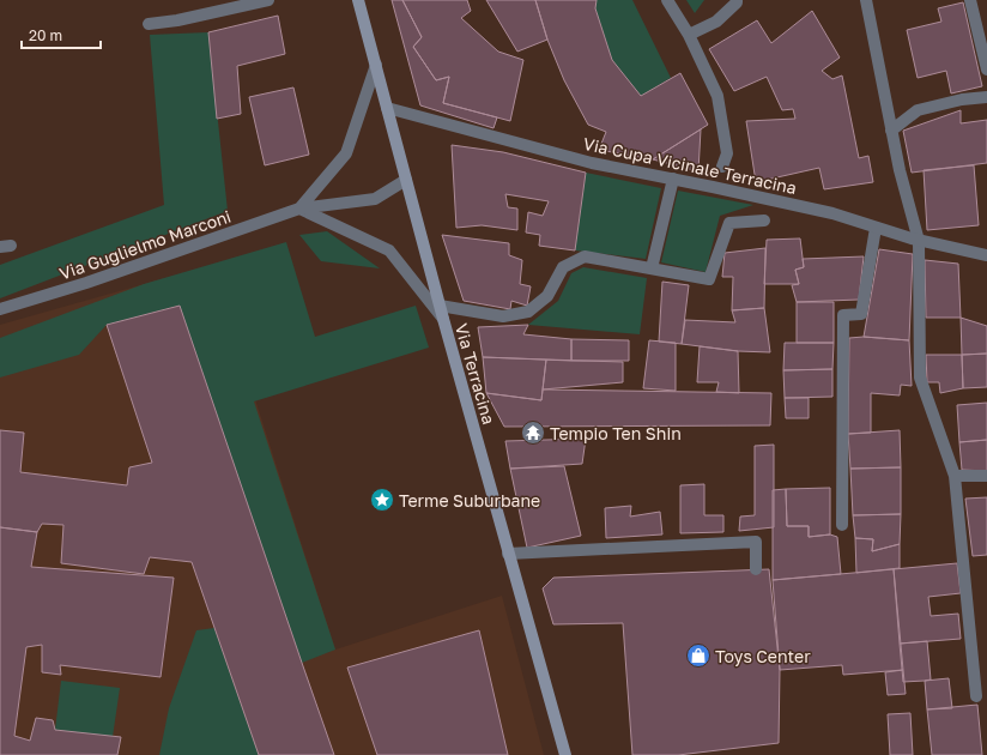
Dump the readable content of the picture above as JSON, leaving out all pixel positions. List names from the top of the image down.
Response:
{
  "streets": {
    "main road": ["Via Terracina"],
    "street": ["Via Cupa Vicinale Terracina", "Via Guglielmo Marconi"]
  },
  "crossings": [
    ["Via Cupa Vicinale Terracina", "Via Terracina"],
    ["Via Guglielmo Marconi", "Via Terracina"]
  ],
  "places": {
    "temple": ["Tempio Ten Shin"],
    "place": ["Terme Suburbane"],
    "shop": ["Toys Center"]
  },
  "scale_bar": "20 m"
}
